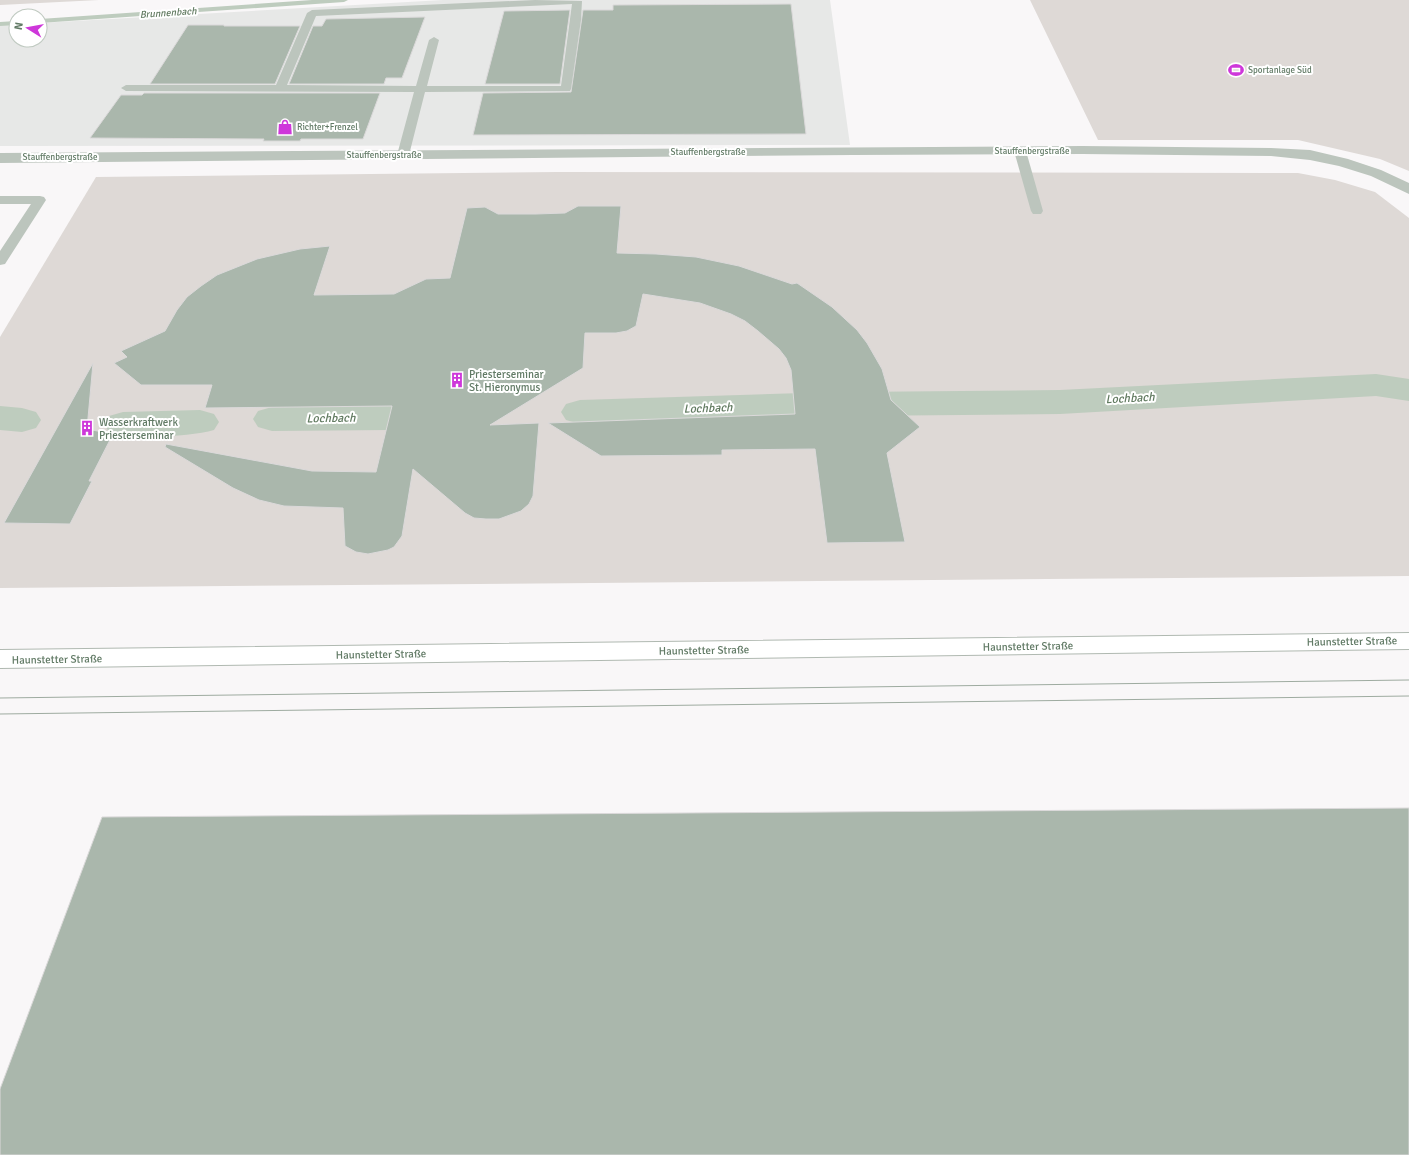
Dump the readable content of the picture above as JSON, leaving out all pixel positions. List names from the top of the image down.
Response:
{
  "streets": {
    "main road": ["Haunstetter Straße"],
    "street": ["Stauffenbergstraße"]
  },
  "water": ["Brunnenbach", "Lochbach"],
  "places": {
    "sports": ["Sportanlage Süd"],
    "shop": ["Richter+Frenzel"],
    "building": ["Priesterseminar St. Hieronymus", "Wasserkraftwerk Priesterseminar"]
  },
  "north": "left"
}
